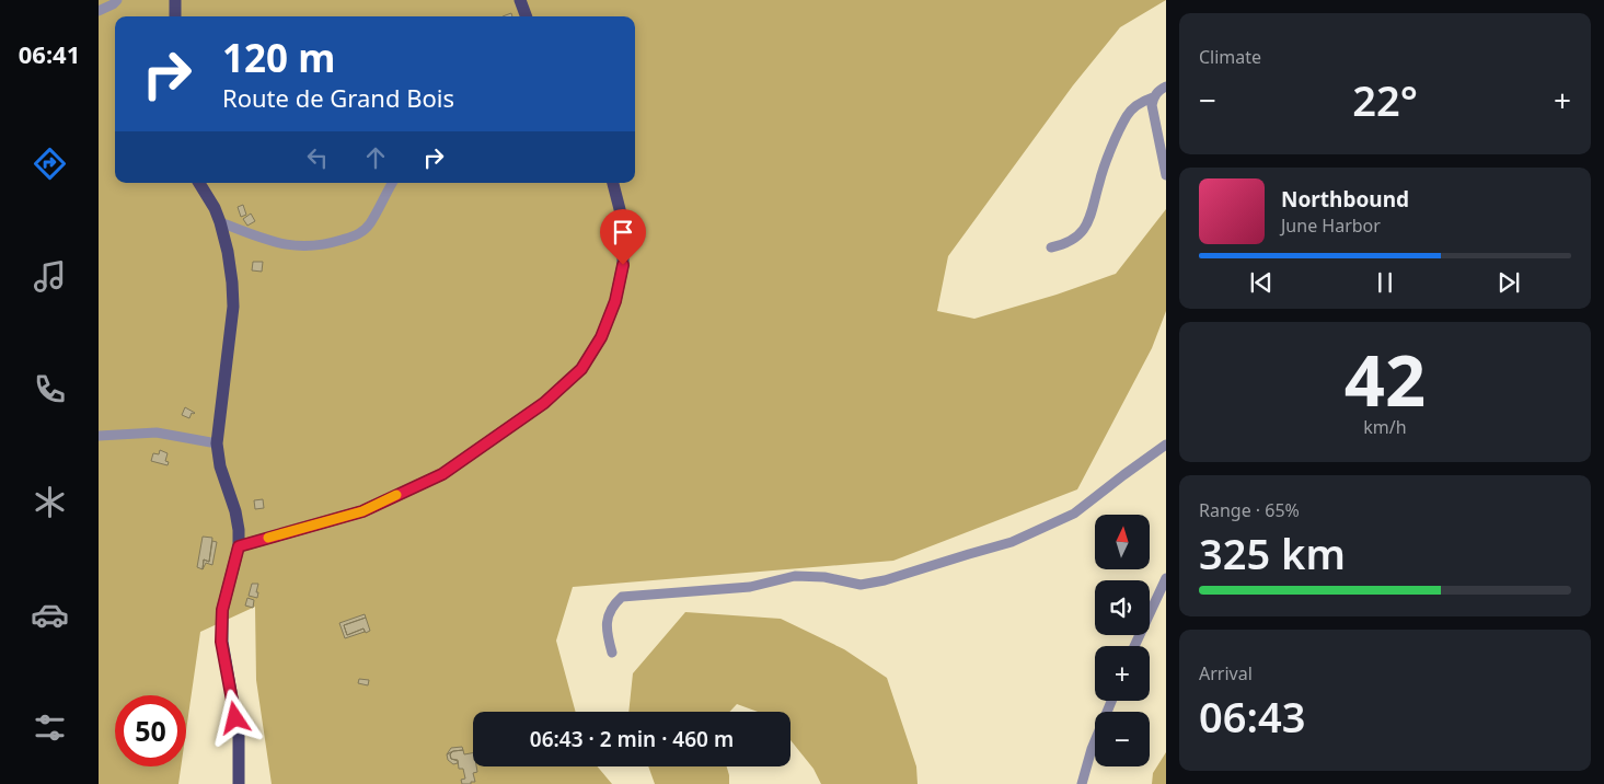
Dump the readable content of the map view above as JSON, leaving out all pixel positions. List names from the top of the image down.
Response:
{
  "north": "top",
  "page": {
    "tabs": "06:41",
    "tile": [
      "Climate",
      ["42", "km/h"],
      ["Range · 65%", "325 km"],
      ["Arrival", "06:43"]
    ],
    "turn": ["120 m", "Route de Grand Bois"],
    "heat": ["−", "22°", "+"],
    "song": ["Northbound", "June Harbor"],
    "map_buttons": ["+", "−"],
    "limit": "50",
    "trip": "06:43 · 2 min · 460 m"
  }
}
